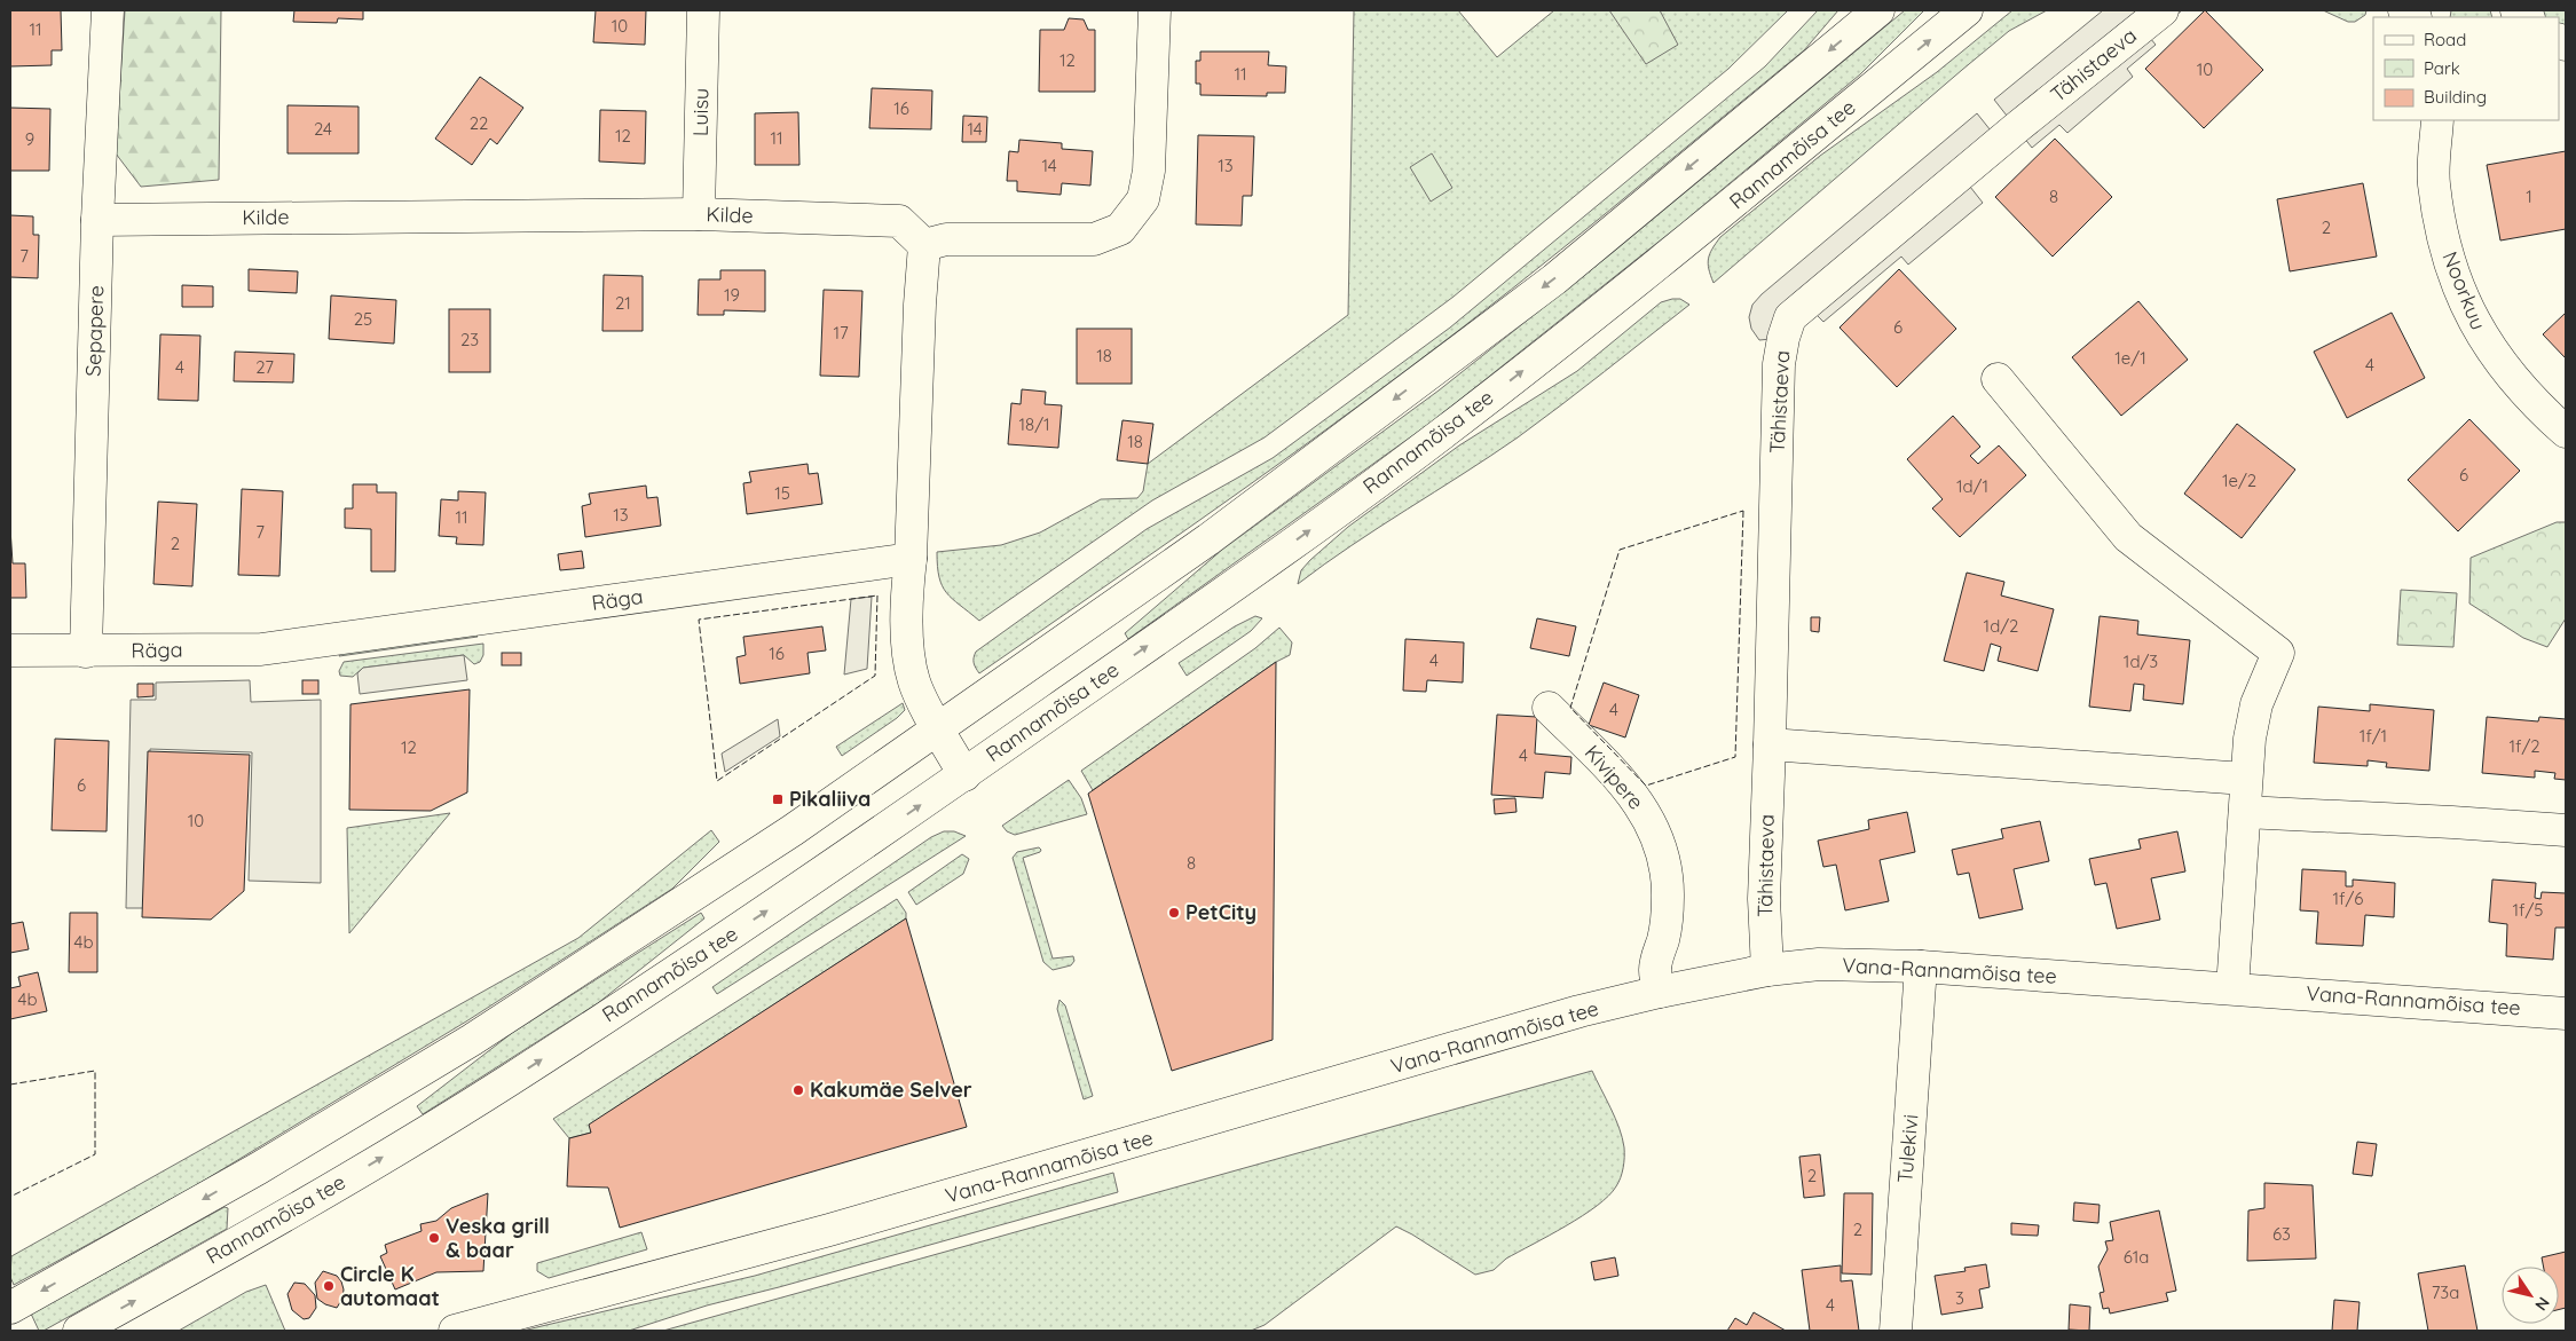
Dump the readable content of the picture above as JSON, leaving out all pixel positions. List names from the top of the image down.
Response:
{
  "streets": {
    "street": [
      "Tähistaeva",
      "Luisu",
      "Rannamõisa tee",
      "Kilde",
      "Noorkuu",
      "Sepapere",
      "Räga",
      "Kivipere",
      "Vana-Rannamõisa tee",
      "Tulekivi"
    ]
  },
  "crossings": [
    ["Tähistaeva", "Vana-Rannamõisa tee"],
    ["Luisu", "Kilde"],
    ["Kilde", "Sepapere"],
    ["Sepapere", "Räga"],
    ["Kivipere", "Vana-Rannamõisa tee"],
    ["Vana-Rannamõisa tee", "Tulekivi"]
  ],
  "places": {
    "transit": ["Pikaliiva"],
    "other": [
      "PetCity",
      "Kakumäe Selver",
      "Veska grill & baar",
      "Circle K automaat"
    ]
  },
  "house_numbers": [
    "10",
    "11",
    "12",
    "10",
    "11",
    "16",
    "22",
    "24",
    "14",
    "12",
    "11",
    "9",
    "14",
    "13",
    "8",
    "1",
    "2",
    "7",
    "19",
    "21",
    "25",
    "6",
    "17",
    "23",
    "18",
    "1e/1",
    "4",
    "4",
    "27",
    "18/1",
    "18",
    "6",
    "1e/2",
    "1d/1",
    "15",
    "13",
    "11",
    "7",
    "2",
    "1d/2",
    "16",
    "4",
    "1d/3",
    "4",
    "1f/1",
    "1f/2",
    "12",
    "4",
    "6",
    "10",
    "8",
    "1f/6",
    "1f/5",
    "4b",
    "4b",
    "2",
    "2",
    "63",
    "61a",
    "73a",
    "3",
    "4"
  ],
  "legend": ["Road", "Park", "Building"],
  "north": "bottom right"
}
